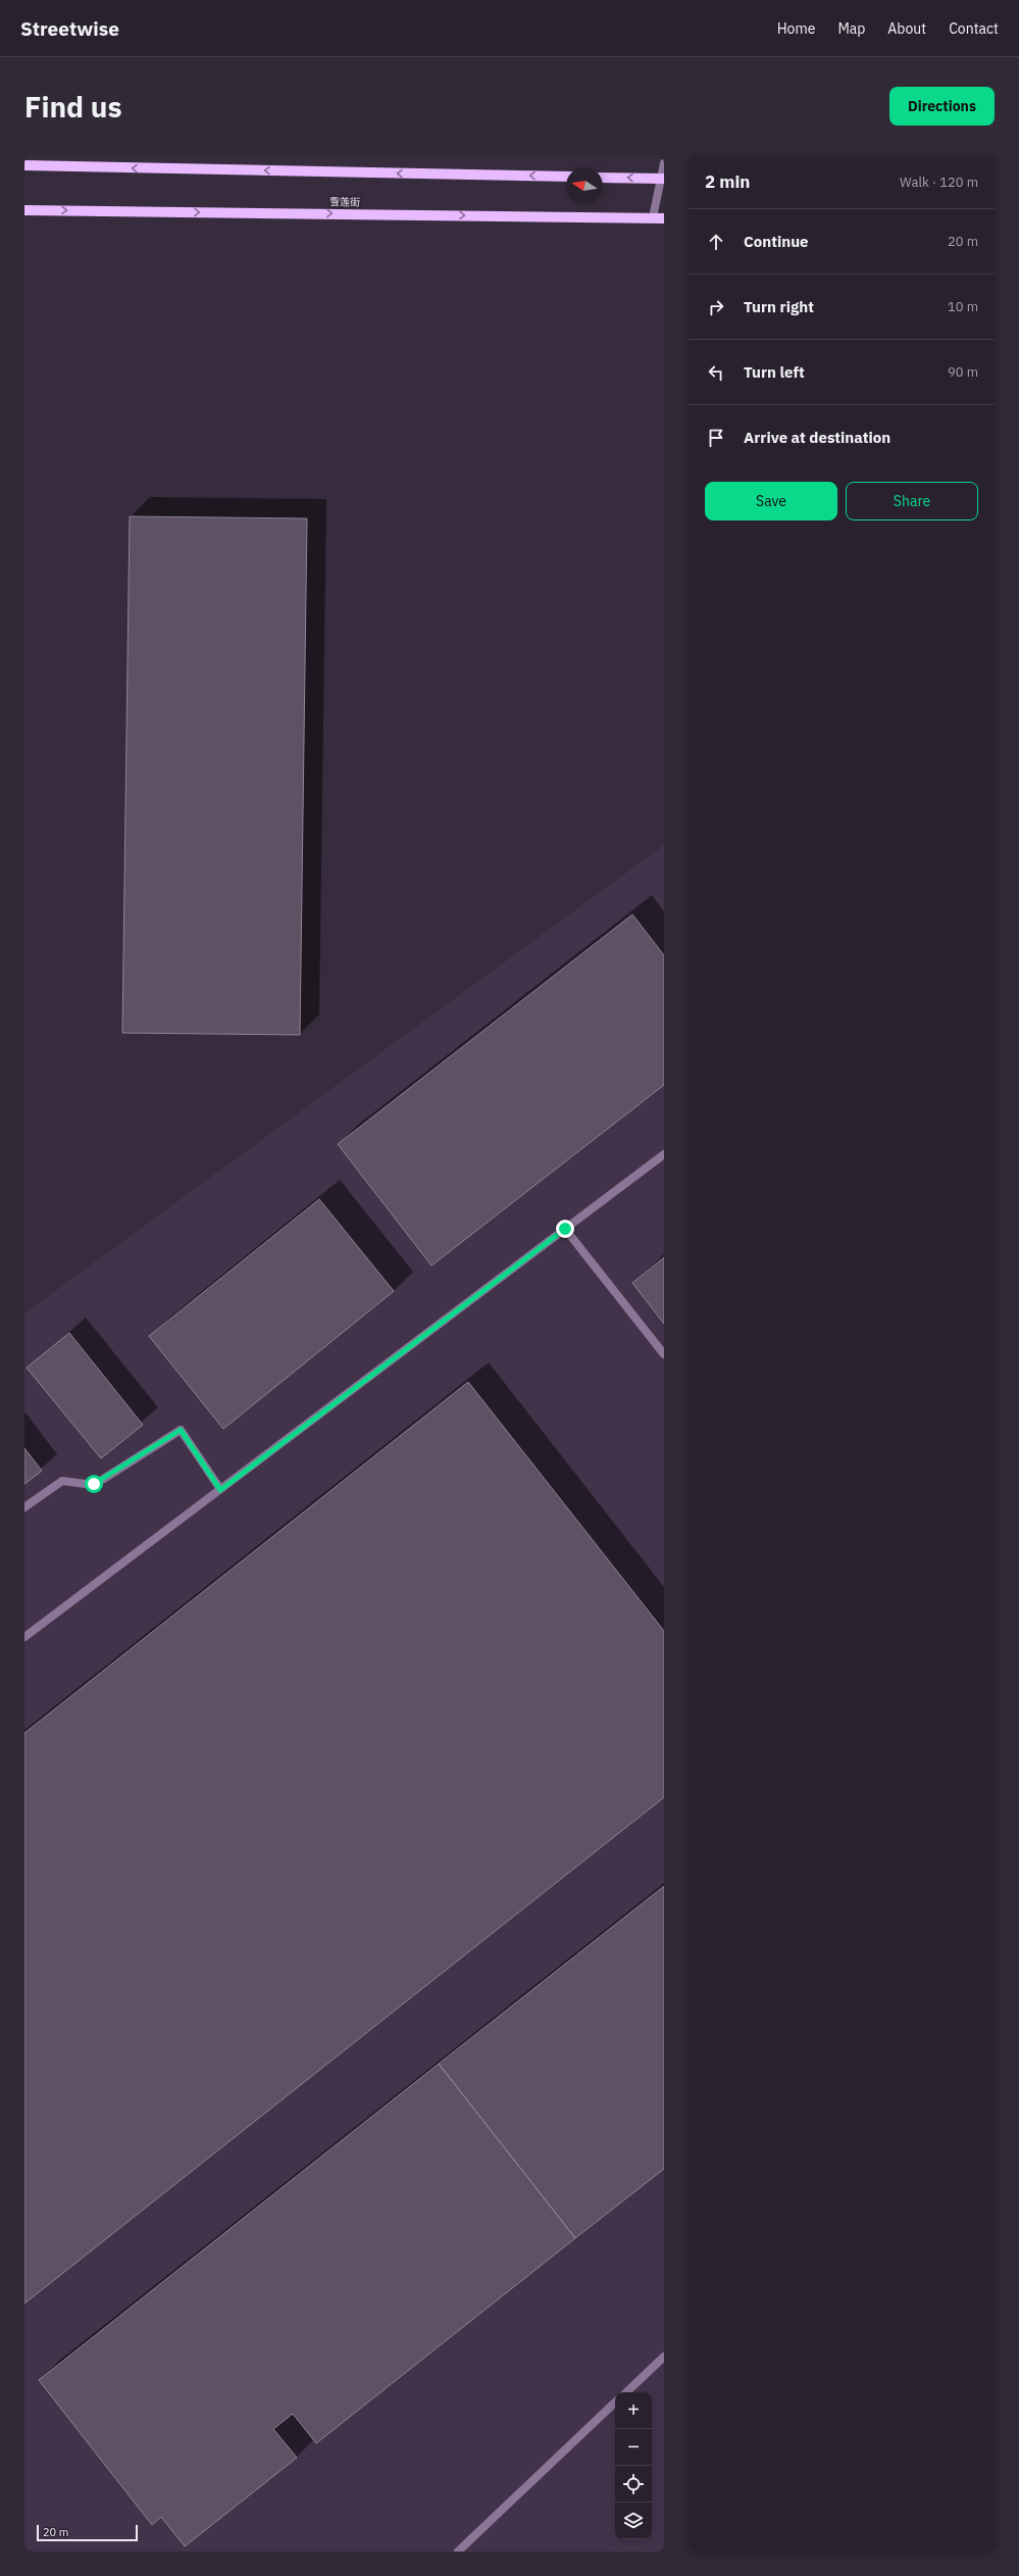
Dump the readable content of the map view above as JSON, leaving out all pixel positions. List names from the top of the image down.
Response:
{
  "streets": {
    "main road": ["雪莲街"]
  },
  "scale_bar": "20 m",
  "north": "left",
  "page": {
    "header": "Streetwise",
    "nav": [
      "Home",
      "Map",
      "About",
      "Contact"
    ],
    "buttons": [
      "Directions",
      ["Save", "Share"]
    ],
    "title": "Find us",
    "heading": ["2 min", "Walk · 120 m"],
    "list": [
      ["Continue", "20 m"],
      ["Turn right", "10 m"],
      ["Turn left", "90 m"],
      "Arrive at destination"
    ],
    "map_buttons": ["+", "−"],
    "scale": "20 m"
  }
}
